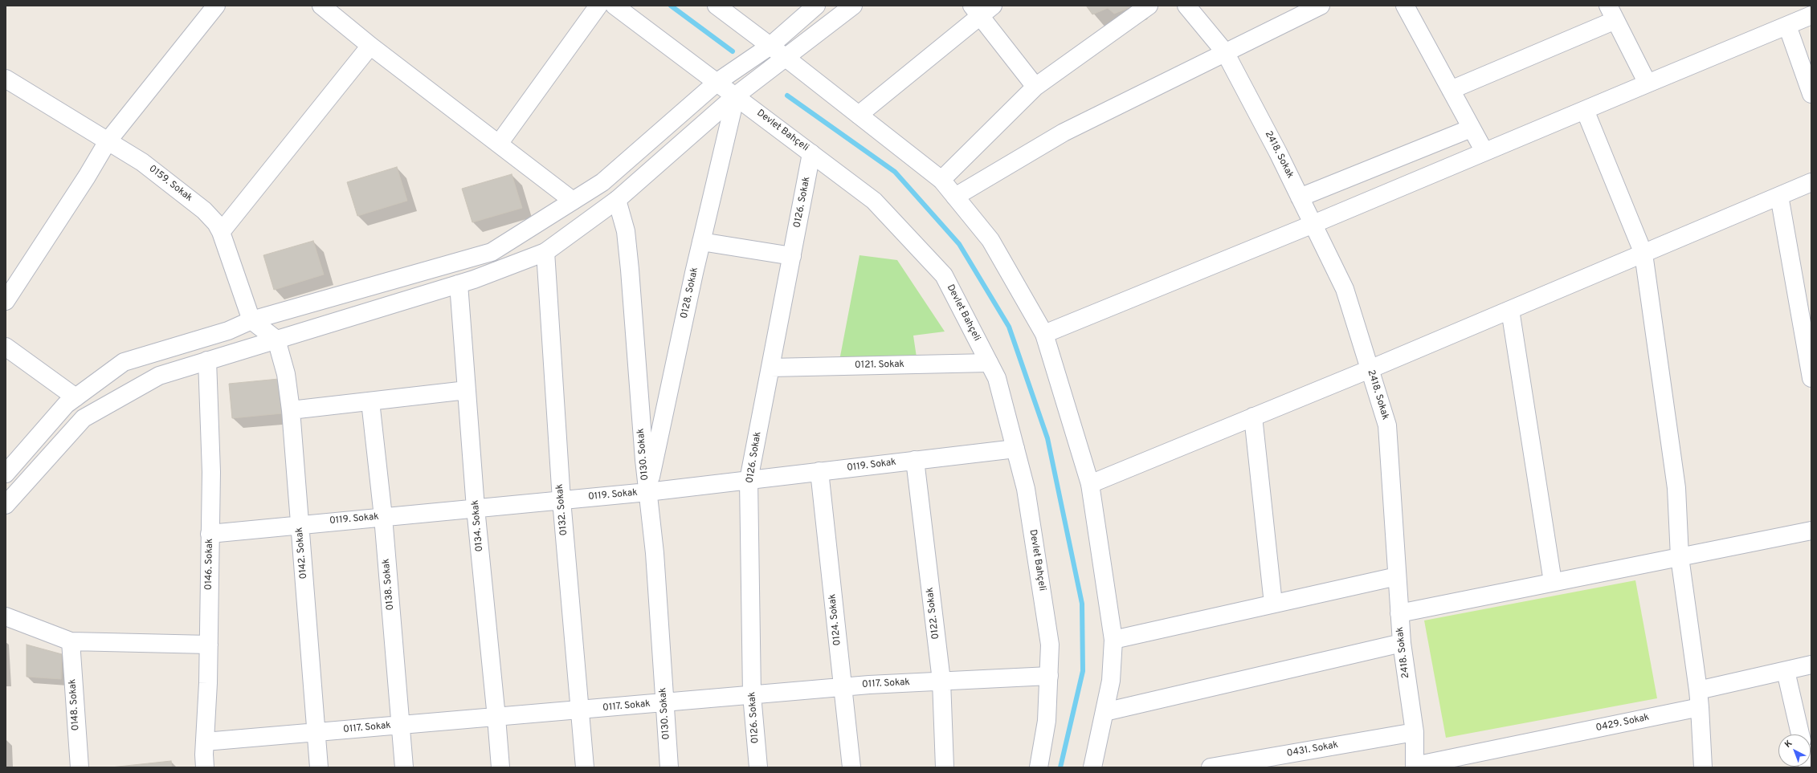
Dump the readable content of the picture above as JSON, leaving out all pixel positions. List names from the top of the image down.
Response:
{
  "streets": {
    "street": [
      "Devlet Bahçeli",
      "2418. Sokak",
      "0159. Sokak",
      "0126. Sokak",
      "0128. Sokak",
      "0121. Sokak",
      "0130. Sokak",
      "0119. Sokak",
      "0132. Sokak",
      "0134. Sokak",
      "0142. Sokak",
      "0146. Sokak",
      "0138. Sokak",
      "0122. Sokak",
      "0124. Sokak",
      "0117. Sokak",
      "0148. Sokak",
      "0429. Sokak",
      "0431. Sokak"
    ]
  },
  "crossings": [
    ["Devlet Bahçeli", "0126. Sokak"],
    ["Devlet Bahçeli", "0128. Sokak"],
    ["Devlet Bahçeli", "0121. Sokak"],
    ["Devlet Bahçeli", "0119. Sokak"],
    ["Devlet Bahçeli", "0117. Sokak"],
    ["2418. Sokak", "0429. Sokak"],
    ["2418. Sokak", "0431. Sokak"],
    ["0126. Sokak", "0121. Sokak"],
    ["0126. Sokak", "0119. Sokak"],
    ["0126. Sokak", "0117. Sokak"],
    ["0128. Sokak", "0130. Sokak"],
    ["0128. Sokak", "0119. Sokak"],
    ["0130. Sokak", "0119. Sokak"],
    ["0130. Sokak", "0117. Sokak"],
    ["0119. Sokak", "0132. Sokak"],
    ["0119. Sokak", "0134. Sokak"],
    ["0119. Sokak", "0142. Sokak"],
    ["0119. Sokak", "0146. Sokak"],
    ["0119. Sokak", "0138. Sokak"],
    ["0119. Sokak", "0122. Sokak"],
    ["0119. Sokak", "0124. Sokak"],
    ["0132. Sokak", "0117. Sokak"],
    ["0134. Sokak", "0117. Sokak"],
    ["0142. Sokak", "0117. Sokak"],
    ["0146. Sokak", "0117. Sokak"],
    ["0138. Sokak", "0117. Sokak"],
    ["0122. Sokak", "0117. Sokak"],
    ["0124. Sokak", "0117. Sokak"]
  ],
  "north": "top left"
}
